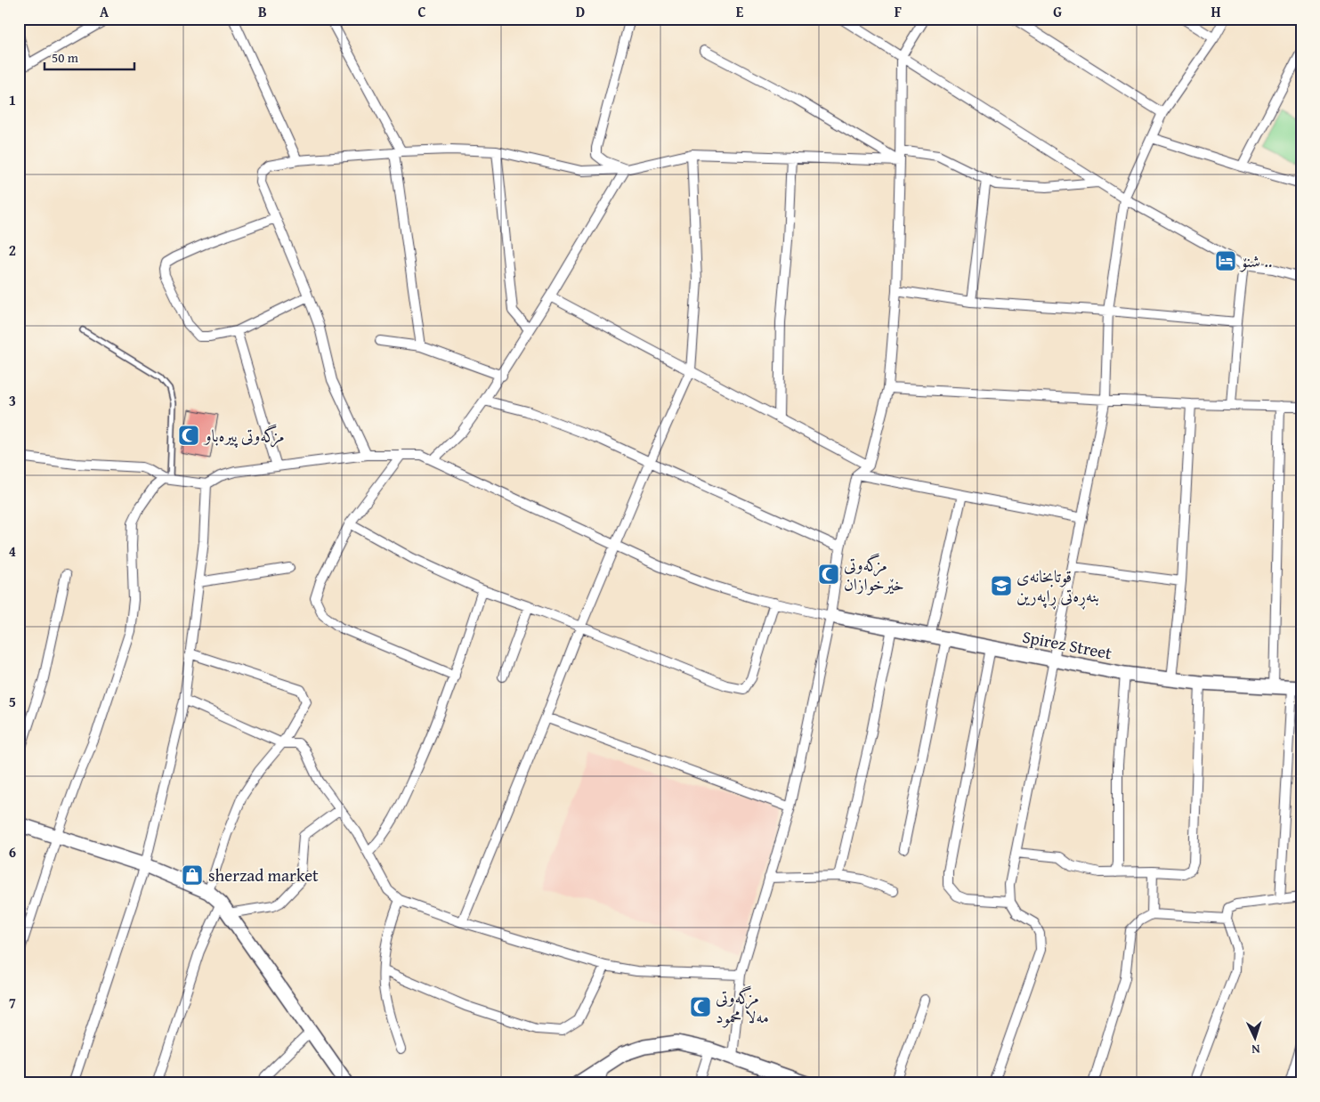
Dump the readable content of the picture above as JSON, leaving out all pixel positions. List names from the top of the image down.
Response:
{
  "streets": {
    "street": ["Spirez Street"]
  },
  "places": {
    "hotel": ["شنۆ .."],
    "mosque": ["مزگەوتی پیرەباو", "مزگەوتی خێرخوازان", "مزگه‌وتی مه‌لا محمود"],
    "school or university": ["قوتابخانەی بنەڕەتی ڕاپەرین"],
    "shop": ["sherzad market"]
  },
  "scale_bar": "50 m",
  "north": "bottom",
  "grid": {
    "columns": [
      "A",
      "B",
      "C",
      "D",
      "E",
      "F",
      "G",
      "H"
    ],
    "rows": [
      "1",
      "2",
      "3",
      "4",
      "5",
      "6",
      "7"
    ]
  }
}
